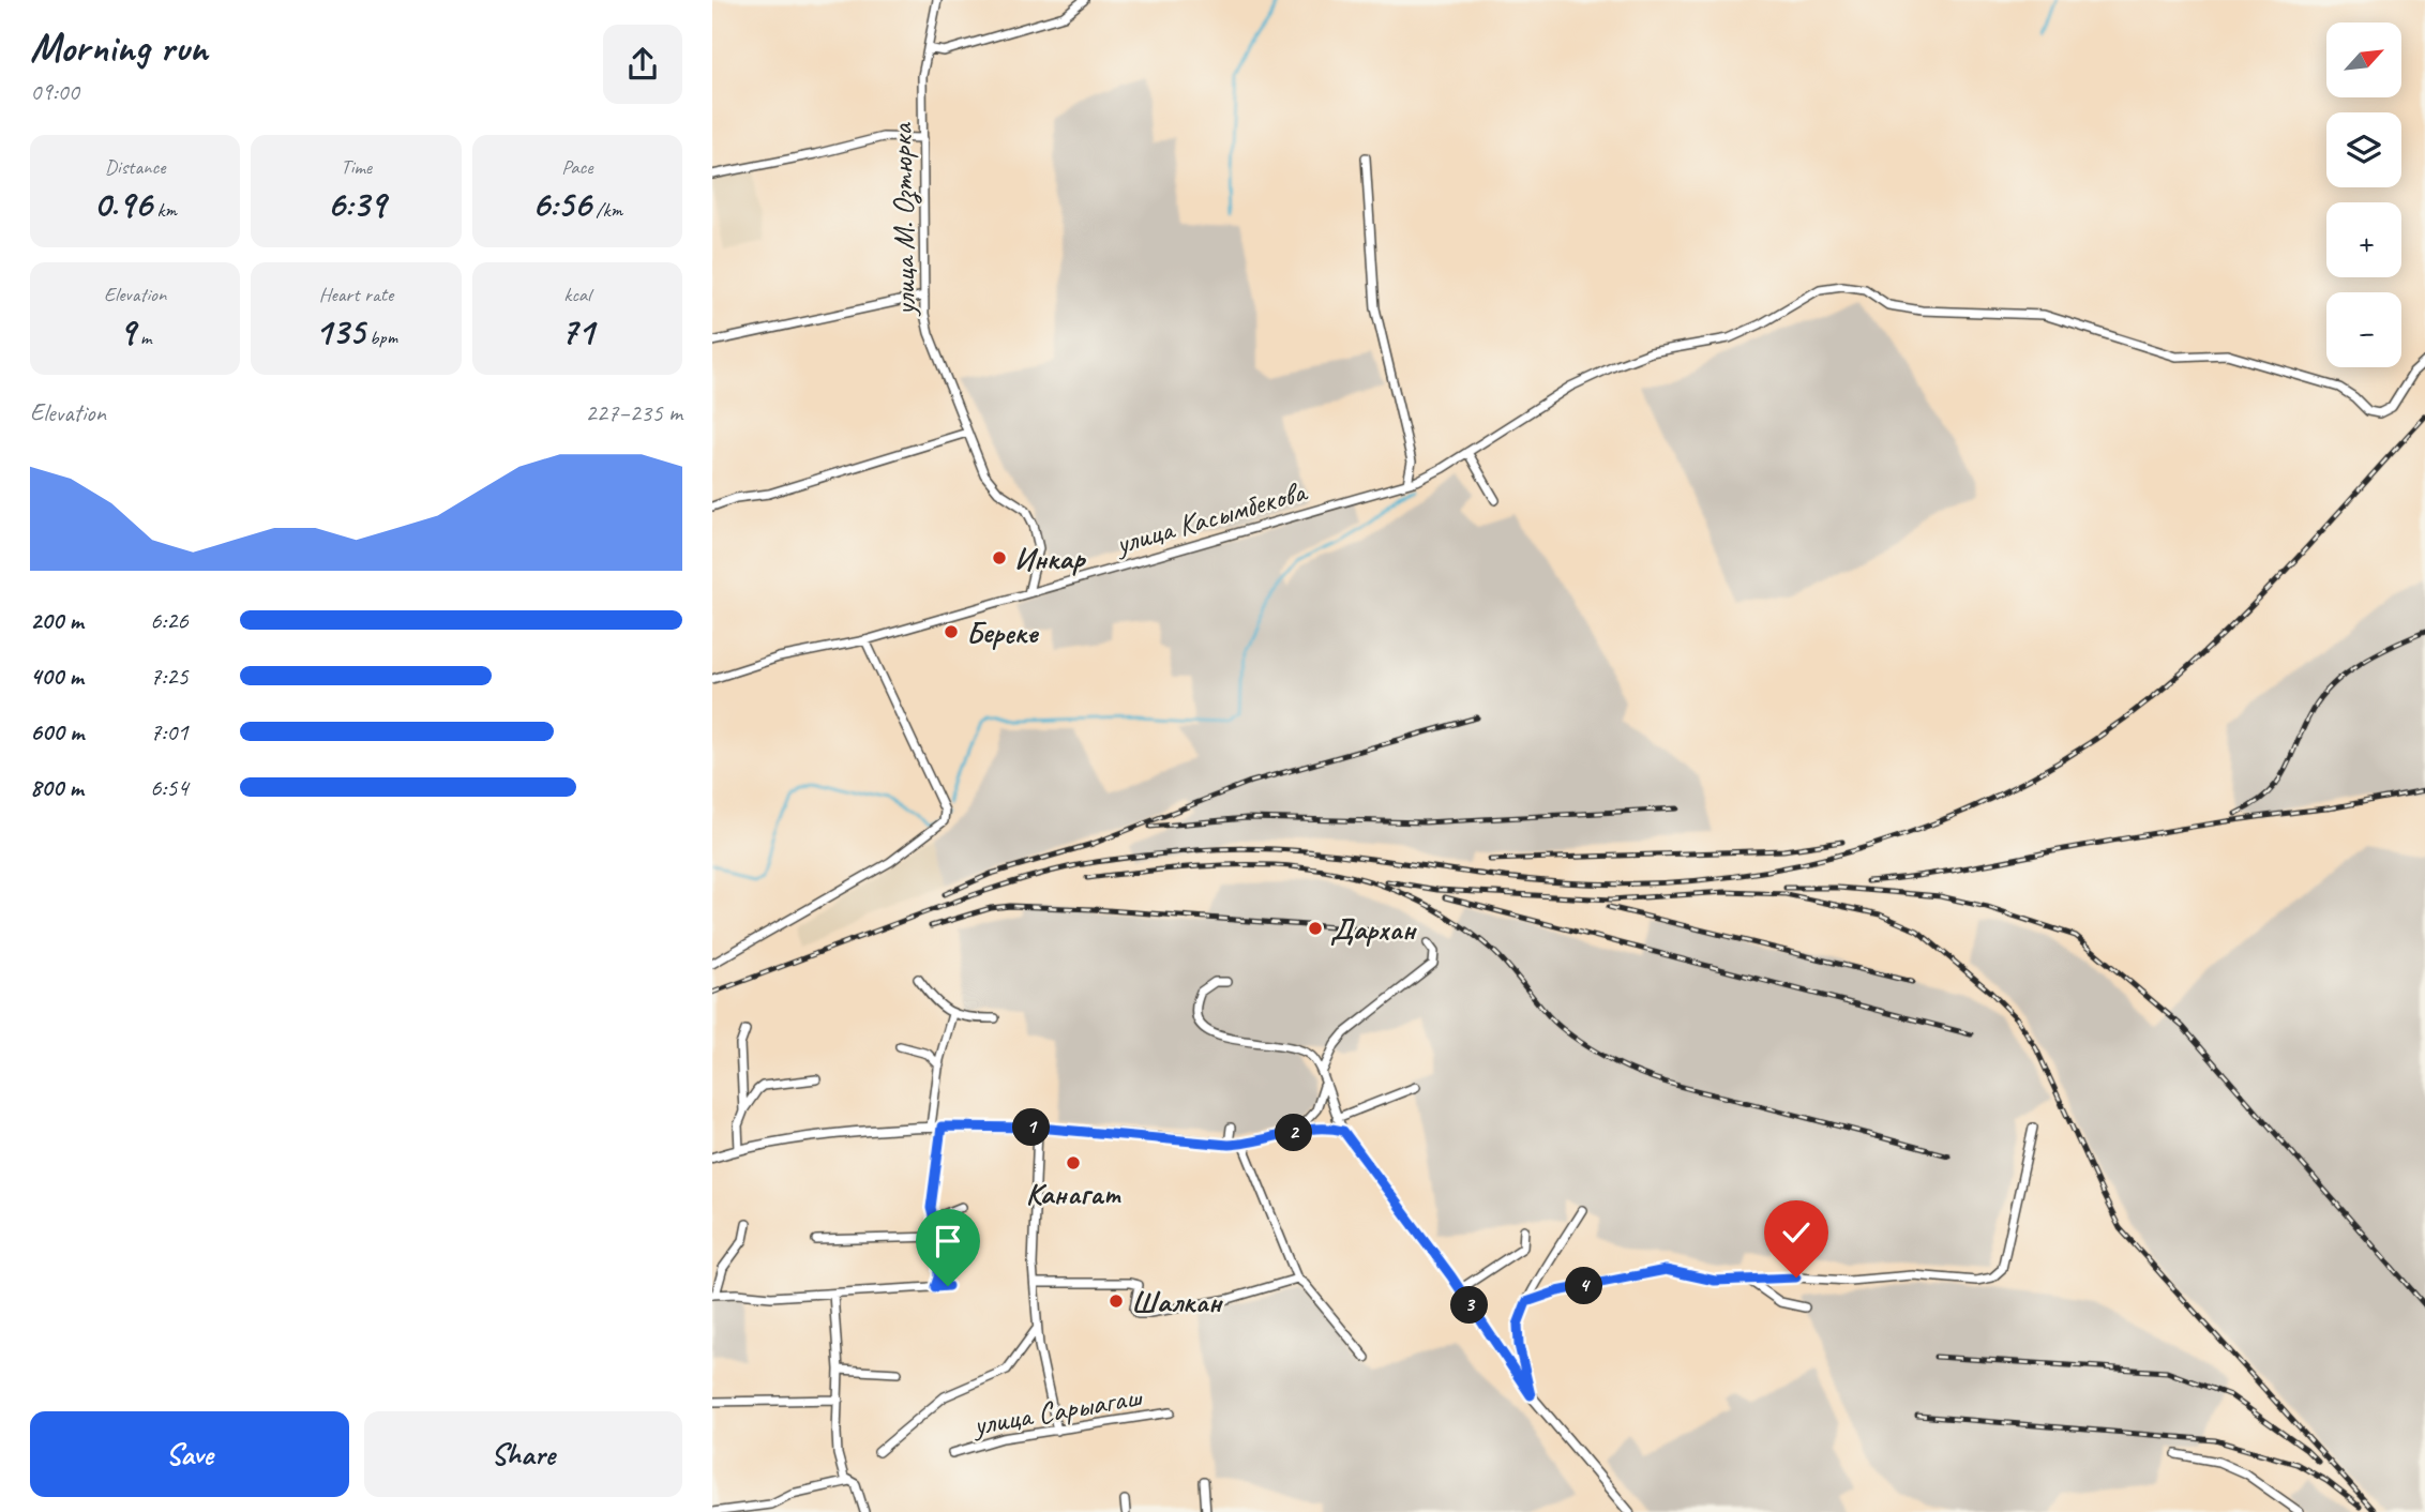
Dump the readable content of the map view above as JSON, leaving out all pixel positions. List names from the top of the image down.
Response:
{
  "streets": {
    "street": ["улица М. Озтюрка", "улица Касымбекова", "улица Сарыагаш"]
  },
  "crossings": [
    ["улица М. Озтюрка", "улица Касымбекова"]
  ],
  "places": [
    "Инкар",
    "Береке",
    "Дархан",
    "Канагат",
    "Шалкан"
  ],
  "north": "top right",
  "page": {
    "heading": ["Morning run", "09:00"],
    "map_buttons": ["+", "−"],
    "stats": [
      ["Distance", "0.96 km"],
      ["Time", "6:39"],
      ["Pace", "6:56 /km"],
      ["Elevation", "9 m"],
      ["Heart rate", "135 bpm"],
      ["kcal", "71"]
    ],
    "chart": ["Elevation", "227–235 m"],
    "list": [
      {
        "name": "200 m",
        "note": "6:26"
      },
      {
        "name": "400 m",
        "note": "7:25"
      },
      {
        "name": "600 m",
        "note": "7:01"
      },
      {
        "name": "800 m",
        "note": "6:54"
      }
    ],
    "pins": [
      "1",
      "2",
      "4",
      "3"
    ],
    "buttons": ["Save", "Share"]
  }
}
